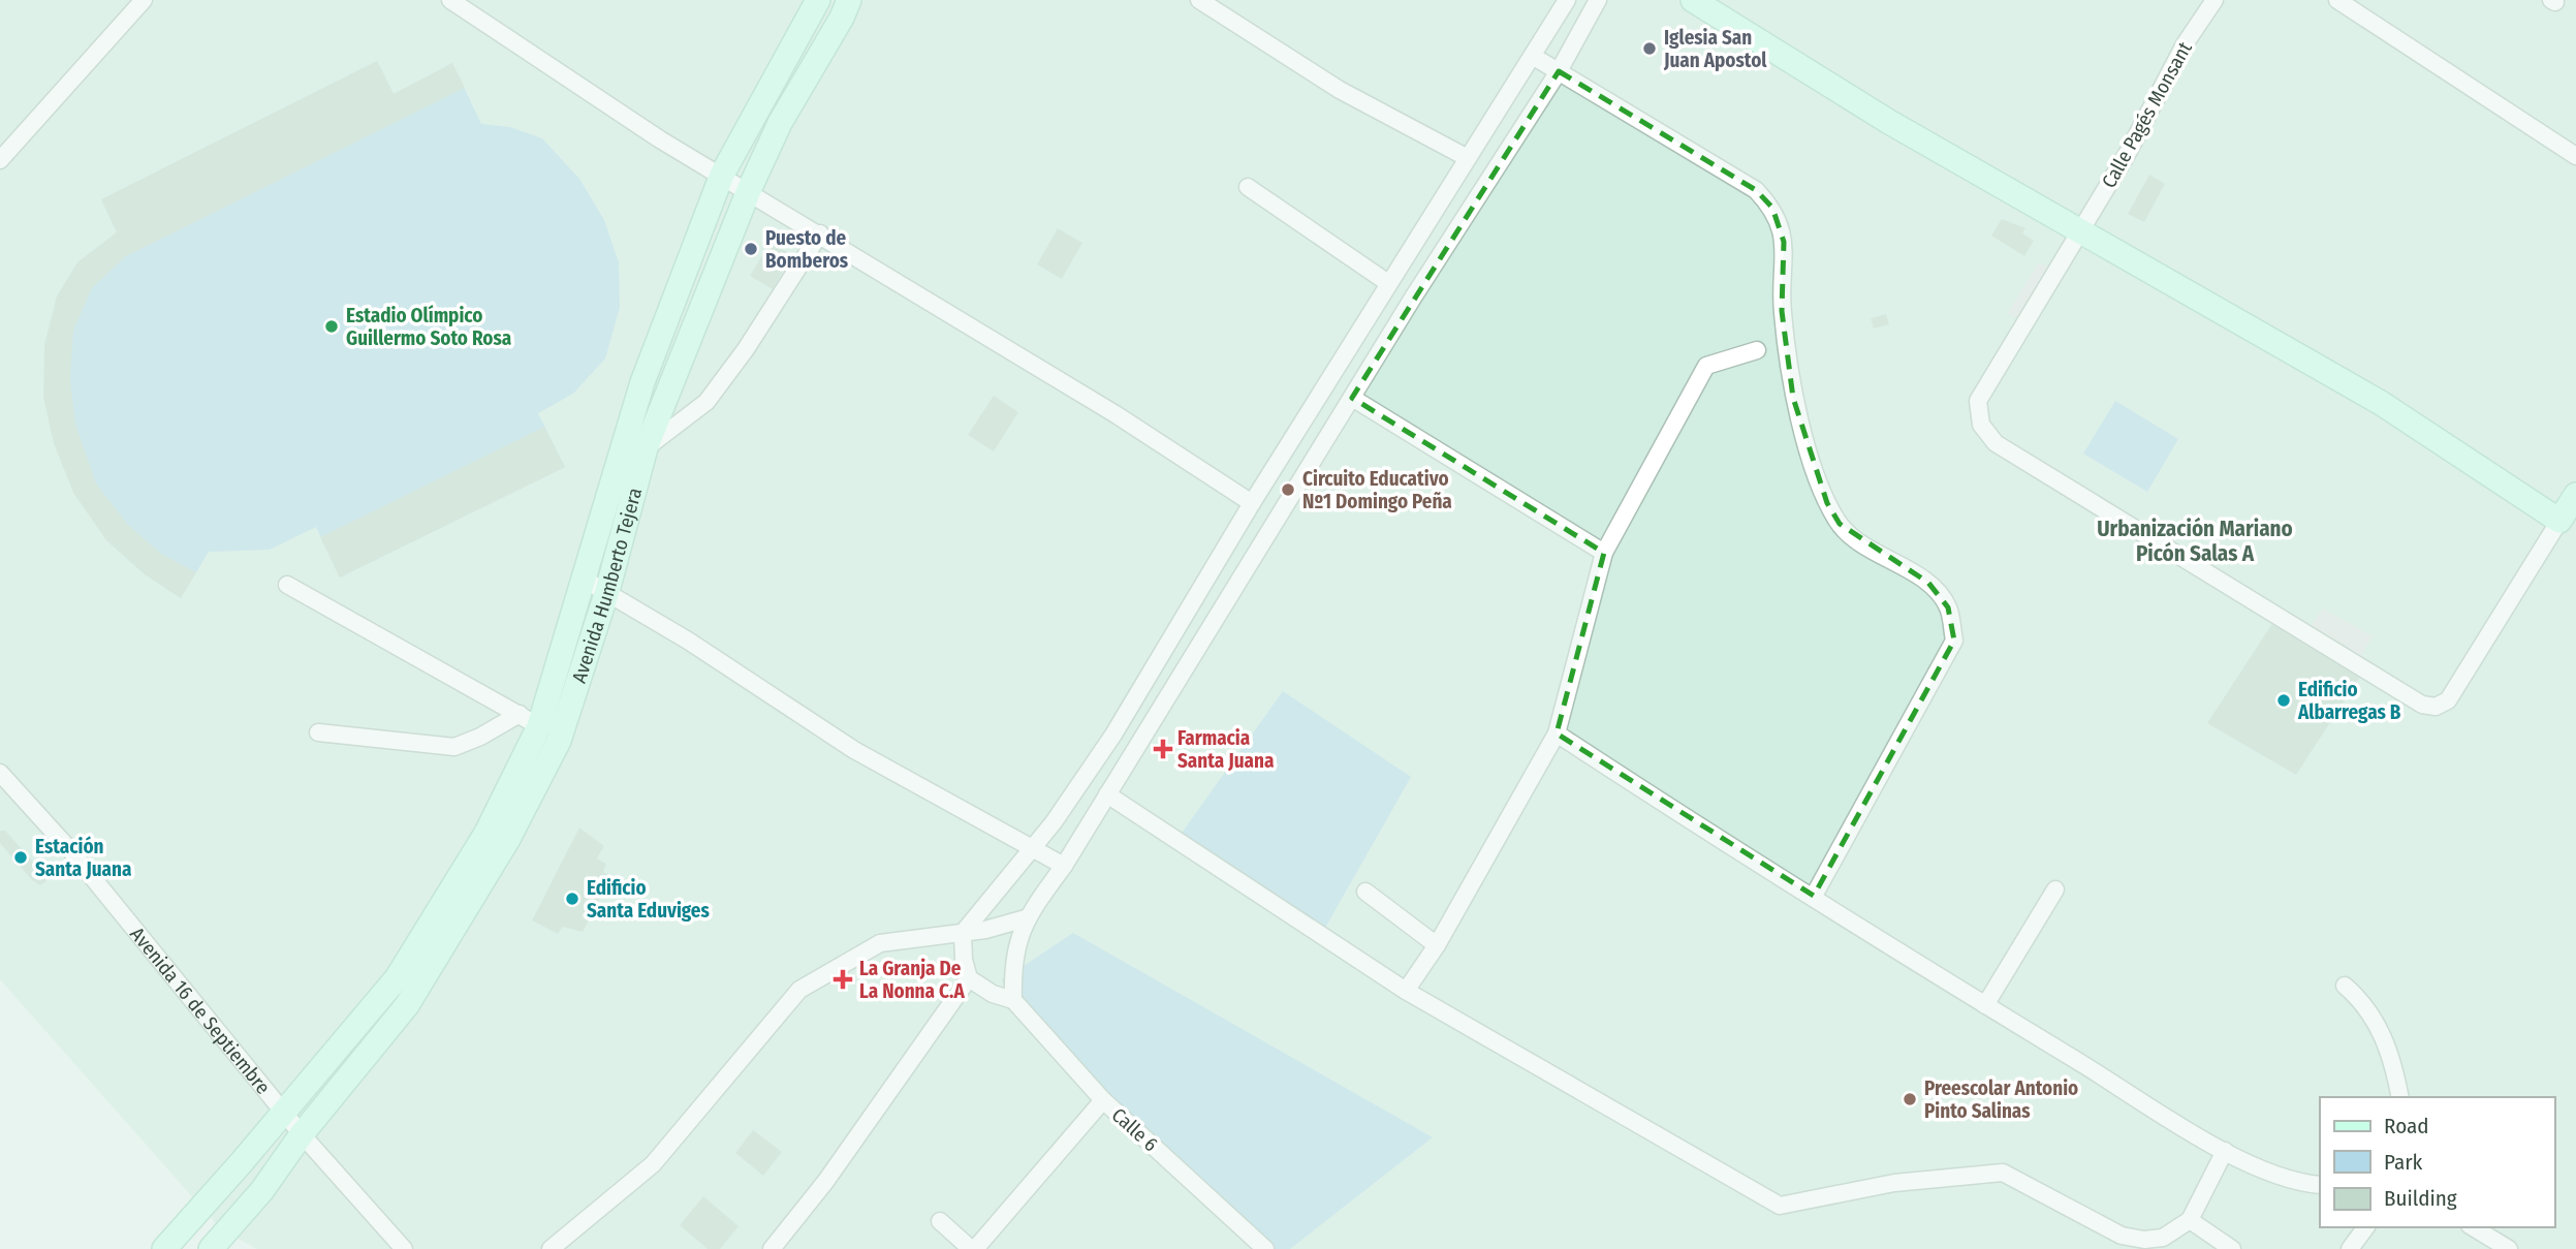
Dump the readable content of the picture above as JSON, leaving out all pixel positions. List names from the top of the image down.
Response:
{
  "streets": {
    "street": [
      "Calle Pagés Monsant",
      "Avenida Humberto Tejera",
      "Avenida 16 de Septiembre",
      "Calle 6"
    ]
  },
  "crossings": [
    ["Avenida Humberto Tejera", "Avenida 16 de Septiembre"]
  ],
  "districts": ["Urbanización Mariano Picón Salas A"],
  "places": {
    "other": [
      "Iglesia San Juan Apostol",
      "Puesto de Bomberos",
      "Estadio Olímpico Guillermo Soto Rosa",
      "Circuito Educativo Nº1 Domingo Peña",
      "Edificio Albarregas B",
      "Estación Santa Juana",
      "Edificio Santa Eduviges",
      "Preescolar Antonio Pinto Salinas"
    ],
    "health": ["Farmacia Santa Juana", "La Granja De La Nonna C.A"]
  },
  "legend": ["Road", "Park", "Building"]
}
